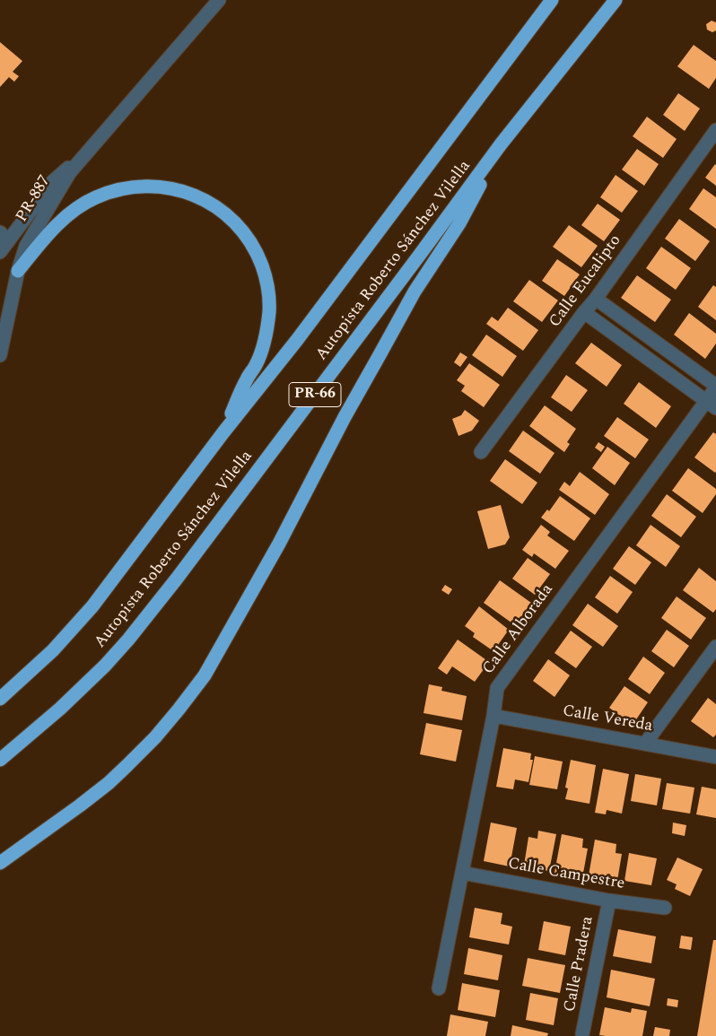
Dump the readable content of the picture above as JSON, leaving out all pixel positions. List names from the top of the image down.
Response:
{
  "streets": {
    "highway": ["Autopista Roberto Sánchez Vilella", "PR-66"],
    "street": [
      "PR-887",
      "Calle Eucalipto",
      "Calle Alborada",
      "Calle Vereda",
      "Calle Campestre",
      "Calle Pradera"
    ]
  },
  "crossings": [
    ["Calle Alborada", "Calle Vereda"],
    ["Calle Alborada", "Calle Campestre"],
    ["Calle Campestre", "Calle Pradera"]
  ]
}
